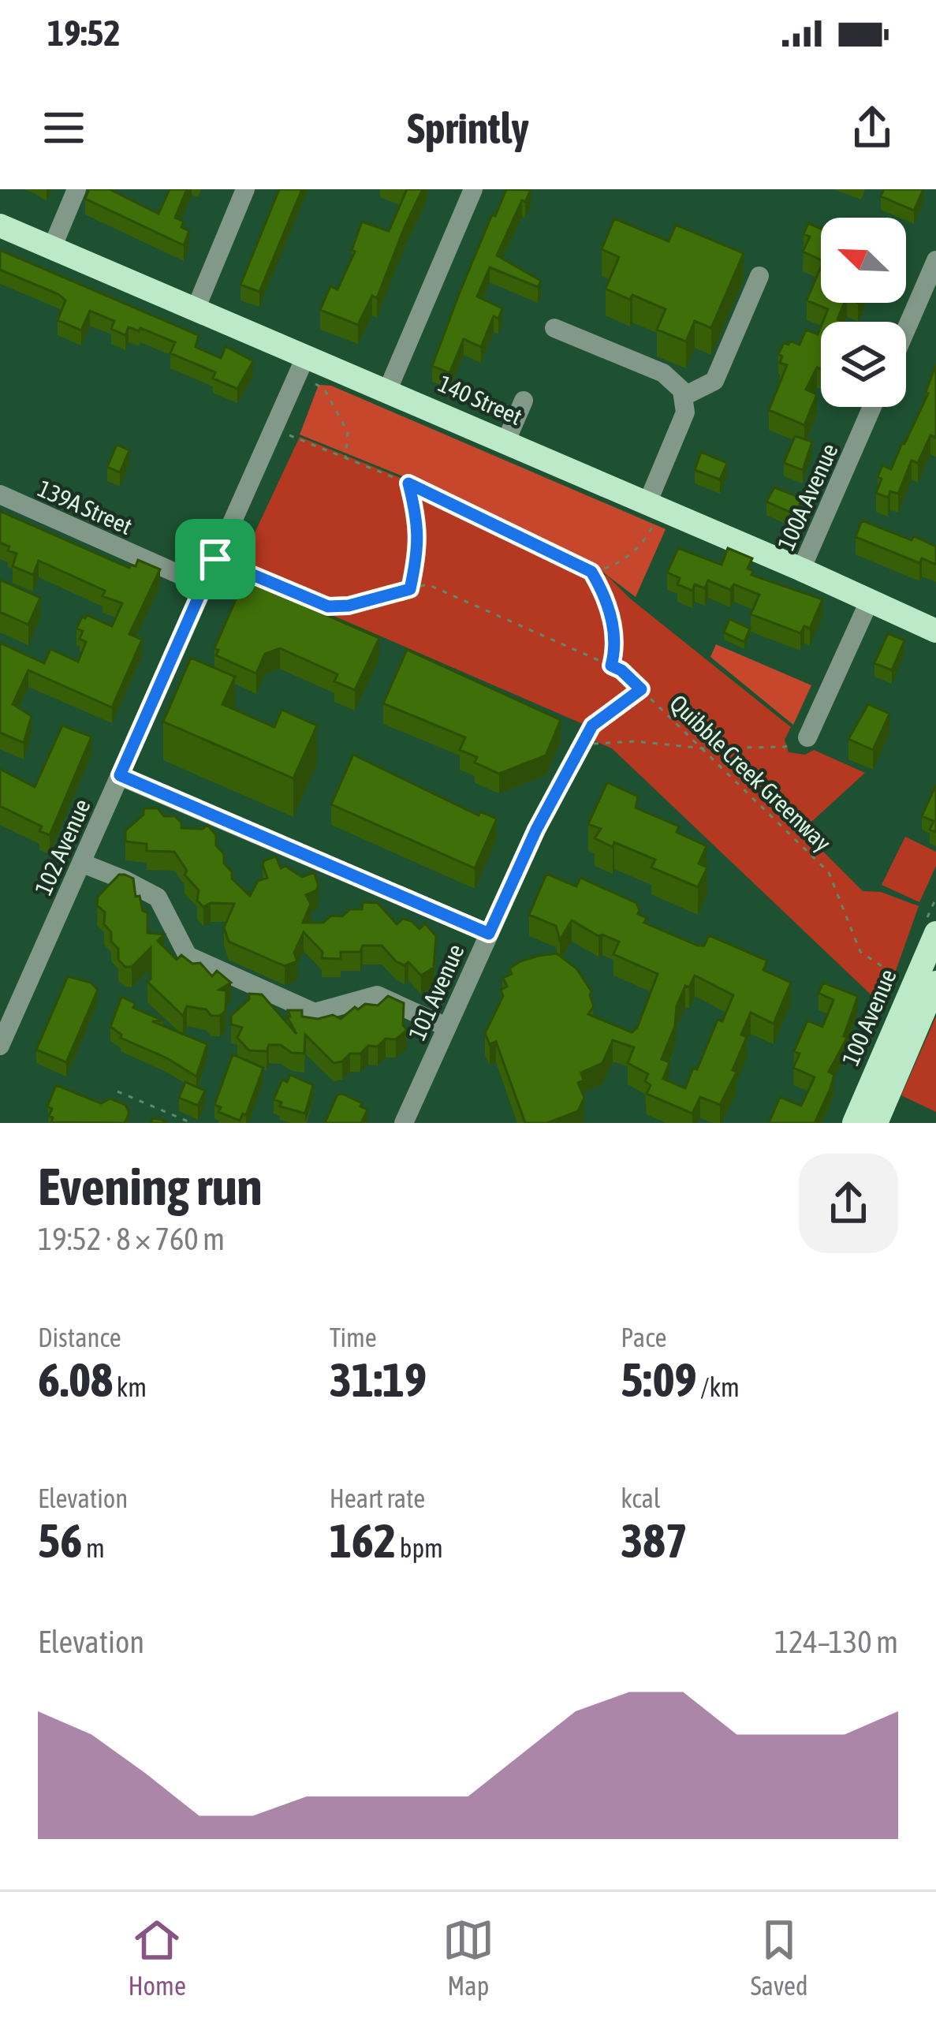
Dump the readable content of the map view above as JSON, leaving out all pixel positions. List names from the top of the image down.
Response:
{
  "streets": {
    "main road": ["140 Street", "100 Avenue"],
    "street": [
      "100A Avenue",
      "139A Street",
      "102 Avenue",
      "101 Avenue"
    ],
    "path": ["Quibble Creek Greenway"]
  },
  "crossings": [
    ["140 Street", "100A Avenue"],
    ["140 Street", "102 Avenue"],
    ["139A Street", "102 Avenue"],
    ["Quibble Creek Greenway", "102 Avenue"]
  ],
  "north": "top left",
  "page": {
    "status": "19:52",
    "header": "Sprintly",
    "heading": ["Evening run", "19:52 · 8 × 760 m"],
    "stats": [
      ["Distance", "6.08 km"],
      ["Time", "31:19"],
      ["Pace", "5:09 /km"],
      ["Elevation", "56 m"],
      ["Heart rate", "162 bpm"],
      ["kcal", "387"]
    ],
    "chart": ["Elevation", "124–130 m"],
    "tabs": ["Home", "Map", "Saved"]
  }
}
